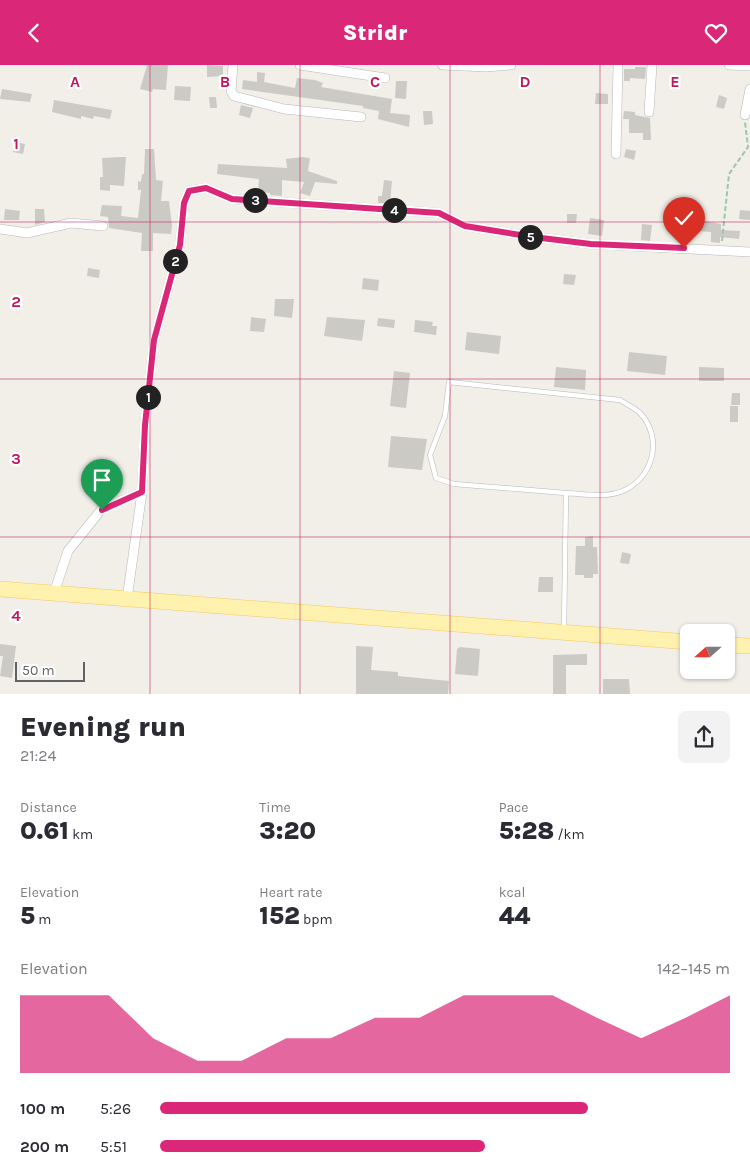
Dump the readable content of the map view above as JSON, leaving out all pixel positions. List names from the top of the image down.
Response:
{
  "scale_bar": "50 m",
  "north": "left",
  "page": {
    "header": "Stridr",
    "pins": [
      "3",
      "4",
      "5",
      "2",
      "1"
    ],
    "scale": "50 m",
    "heading": ["Evening run", "21:24"],
    "stats": [
      ["Distance", "0.61 km"],
      ["Time", "3:20"],
      ["Pace", "5:28 /km"],
      ["Elevation", "5 m"],
      ["Heart rate", "152 bpm"],
      ["kcal", "44"]
    ],
    "chart": ["Elevation", "142–145 m"],
    "list": [
      {
        "name": "100 m",
        "note": "5:26"
      },
      {
        "name": "200 m",
        "note": "5:51"
      }
    ]
  },
  "grid": {
    "columns": [
      "A",
      "B",
      "C",
      "D",
      "E"
    ],
    "rows": [
      "1",
      "2",
      "3",
      "4"
    ]
  }
}
